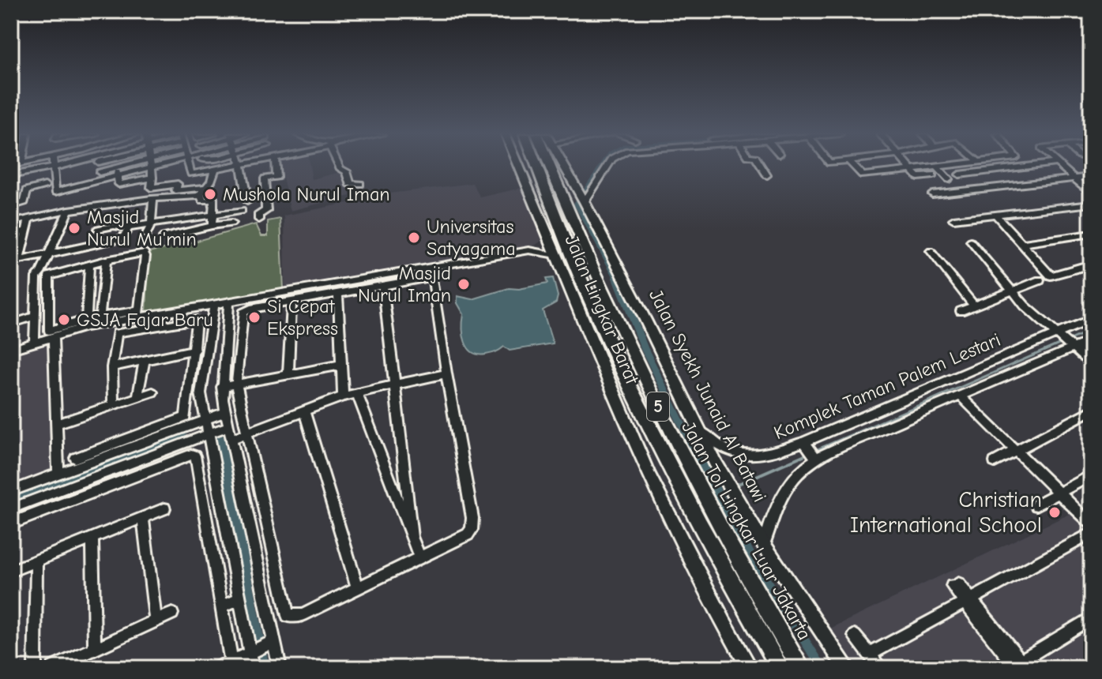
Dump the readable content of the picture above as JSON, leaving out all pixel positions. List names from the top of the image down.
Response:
{
  "streets": {
    "highway": ["5", "Jalan Tol Lingkar Luar Jakarta"],
    "main road": ["Jalan Lingkar Barat", "Jalan Syekh Junaid Al Batawi"],
    "street": ["Komplek Taman Palem Lestari"]
  },
  "crossings": [
    ["Komplek Taman Palem Lestari", "Jalan Syekh Junaid Al Batawi"]
  ],
  "places": [
    "Mushola Nurul Iman",
    "Masjid Nurul Mu'min",
    "Universitas Satyagama",
    "Masjid Nurul Iman",
    "Si Cepat Ekspress",
    "GSJA Fajar Baru",
    "Christian International School"
  ]
}
